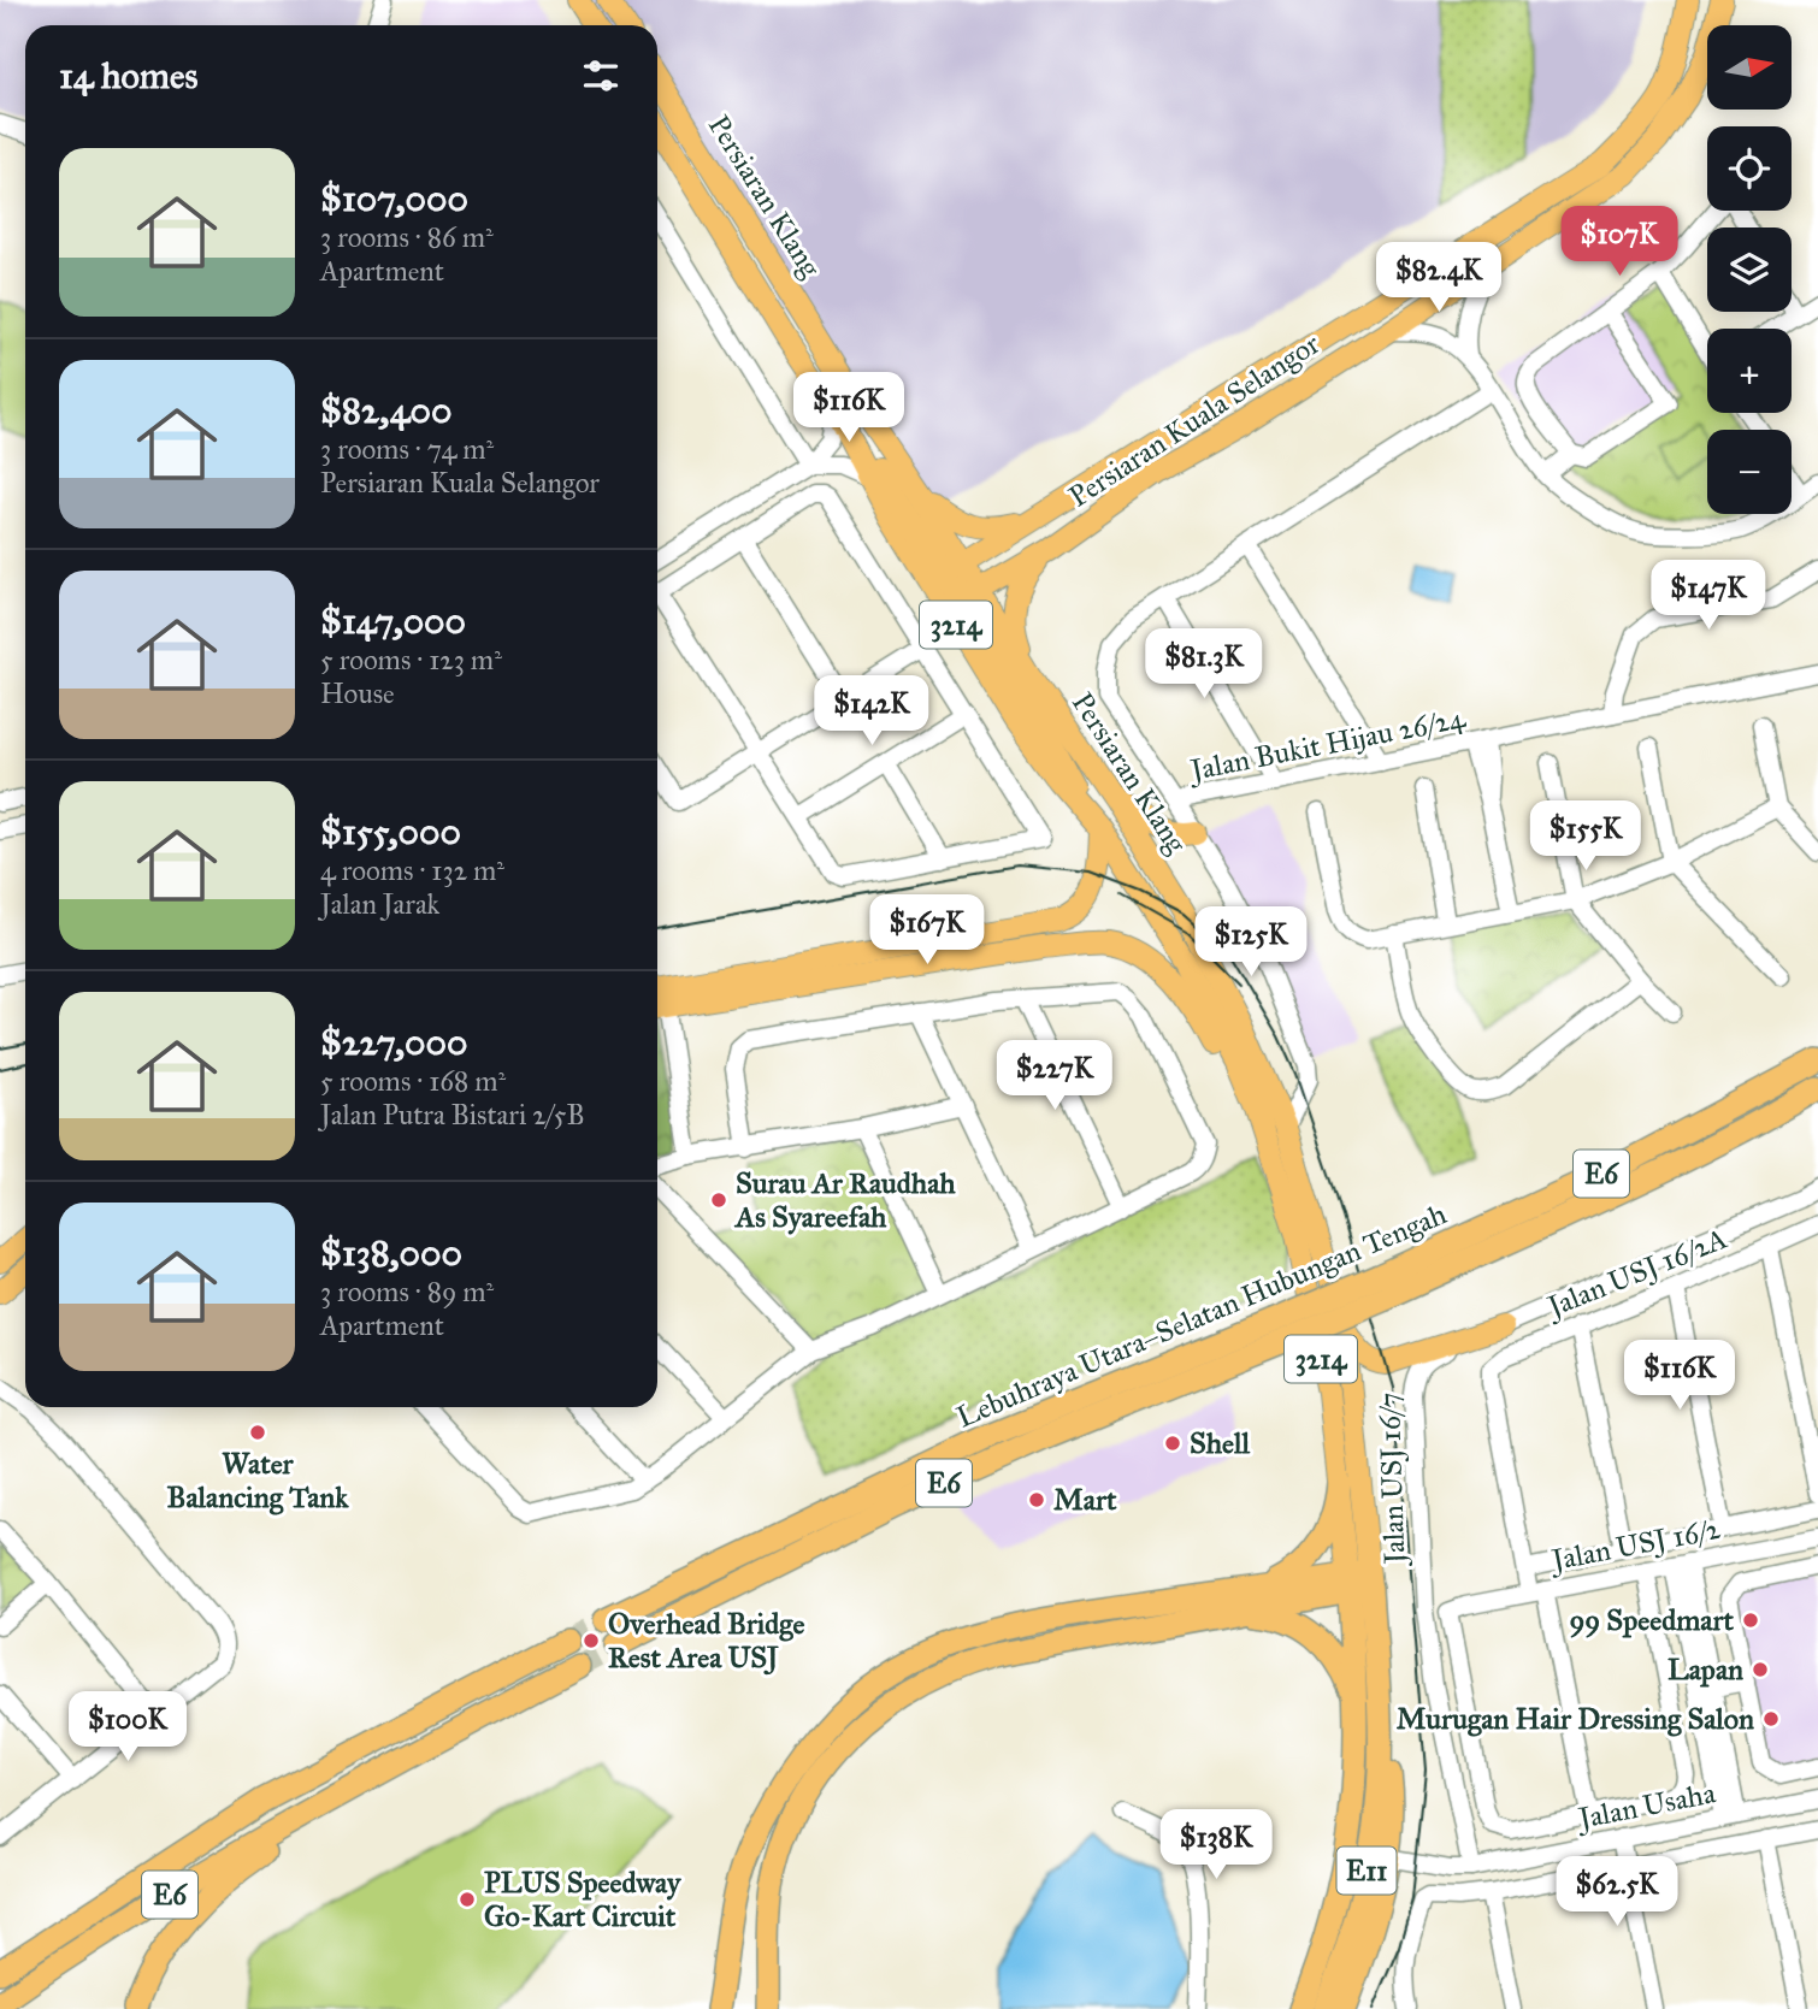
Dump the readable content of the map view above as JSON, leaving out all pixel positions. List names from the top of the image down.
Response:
{
  "streets": {
    "highway": ["E6", "Lebuhraya Utara–Selatan Hubungan Tengah", "E11"],
    "main road": ["Persiaran Klang", "Persiaran Kuala Selangor", "3214"],
    "street": [
      "Jalan Bukit Hijau 26/24",
      "Jalan USJ 16/2A",
      "Jalan USJ 16/7",
      "Jalan USJ 16/2",
      "Jalan Usaha"
    ]
  },
  "crossings": [
    ["Persiaran Klang", "Persiaran Kuala Selangor"],
    ["Persiaran Klang", "E11"],
    ["Jalan USJ 16/2A", "Jalan USJ 16/2"],
    ["Jalan USJ 16/7", "Jalan Usaha"]
  ],
  "places": [
    "Surau Ar Raudhah As Syareefah",
    "Water Balancing Tank",
    "Shell",
    "Mart",
    "99 Speedmart",
    "Overhead Bridge Rest Area USJ",
    "Lapan",
    "Murugan Hair Dressing Salon",
    "PLUS Speedway Go-Kart Circuit"
  ],
  "north": "right",
  "page": {
    "map_buttons": ["+", "−"],
    "heading": "14 homes",
    "list": [
      {
        "name": "$107,000",
        "note": "3 rooms · 86 m² · Apartment"
      },
      {
        "name": "$82,400",
        "note": "3 rooms · 74 m² · Persiaran Kuala Selangor"
      },
      {
        "name": "$147,000",
        "note": "5 rooms · 123 m² · House"
      },
      {
        "name": "$155,000",
        "note": "4 rooms · 132 m² · Jalan Jarak"
      },
      {
        "name": "$227,000",
        "note": "5 rooms · 168 m² · Jalan Putra Bistari 2/5B"
      },
      {
        "name": "$138,000",
        "note": "3 rooms · 89 m² · Apartment"
      }
    ],
    "price": [
      "$107K",
      "$82.4K",
      "$116K",
      "$147K",
      "$81.3K",
      "$142K",
      "$155K",
      "$167K",
      "$125K",
      "$227K",
      "$116K",
      "$100K",
      "$138K",
      "$62.5K"
    ]
  }
}
